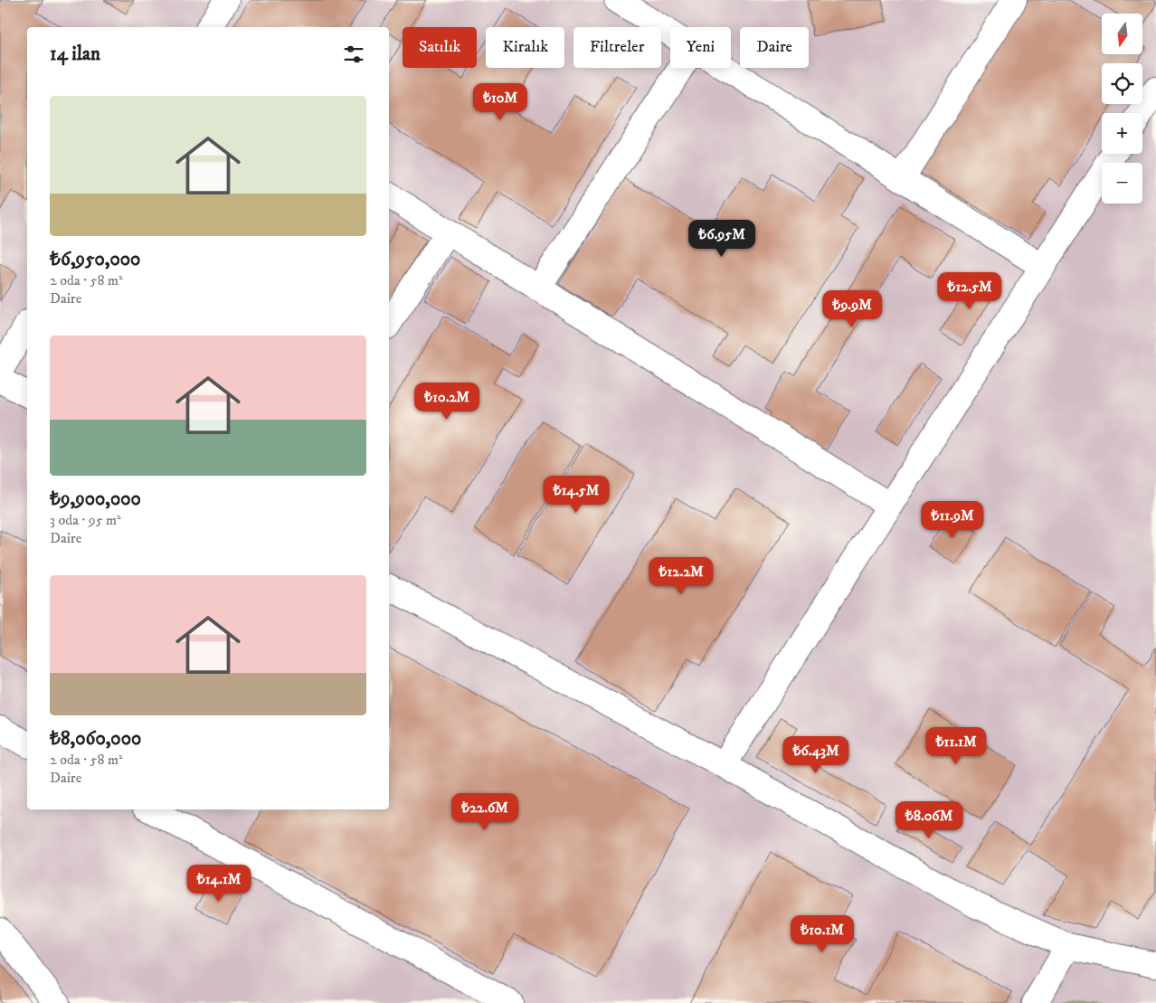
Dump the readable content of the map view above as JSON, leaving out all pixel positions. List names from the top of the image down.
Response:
{
  "north": "bottom",
  "page": {
    "map_buttons": ["+", "−"],
    "chip": [
      "Satılık",
      "Kiralık",
      "Filtreler",
      "Yeni",
      "Daire"
    ],
    "heading": "14 ilan",
    "list": [
      {
        "name": "₺6,950,000",
        "note": "2 oda · 58 m² · Daire"
      },
      {
        "name": "₺9,900,000",
        "note": "3 oda · 95 m² · Daire"
      },
      {
        "name": "₺8,060,000",
        "note": "2 oda · 58 m² · Daire"
      }
    ],
    "price": [
      "₺10M",
      "₺6.95M",
      "₺12.5M",
      "₺9.9M",
      "₺10.2M",
      "₺14.5M",
      "₺11.9M",
      "₺12.2M",
      "₺11.1M",
      "₺6.43M",
      "₺22.6M",
      "₺8.06M",
      "₺14.1M",
      "₺10.1M"
    ]
  }
}
